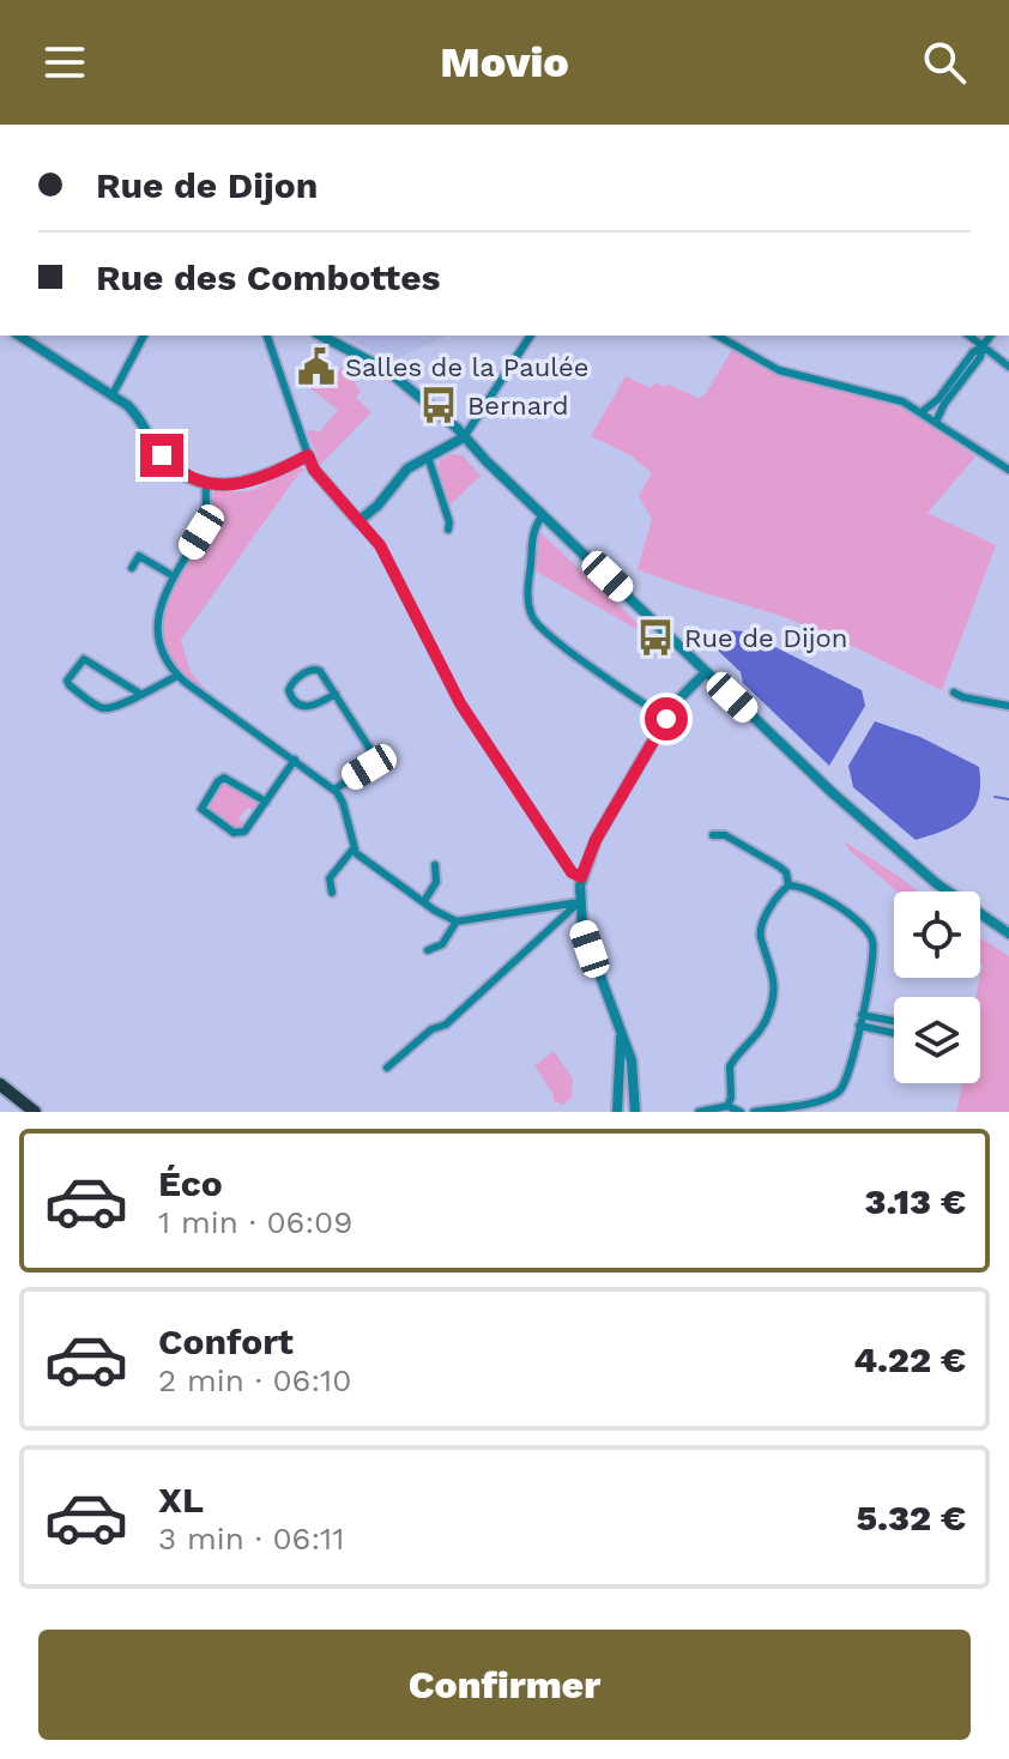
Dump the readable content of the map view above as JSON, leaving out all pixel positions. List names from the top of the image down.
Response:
{
  "places": {
    "public building": ["Salles de la Paulée"],
    "bus stop": ["Bernard", "Rue de Dijon"]
  },
  "page": {
    "header": "Movio",
    "banner": ["Rue de Dijon", "Rue des Combottes"],
    "list": [
      {
        "name": "Éco",
        "note": "1 min · 06:09",
        "value": "3.13 €"
      },
      {
        "name": "Confort",
        "note": "2 min · 06:10",
        "value": "4.22 €"
      },
      {
        "name": "XL",
        "note": "3 min · 06:11",
        "value": "5.32 €"
      }
    ],
    "buttons": "Confirmer"
  }
}
